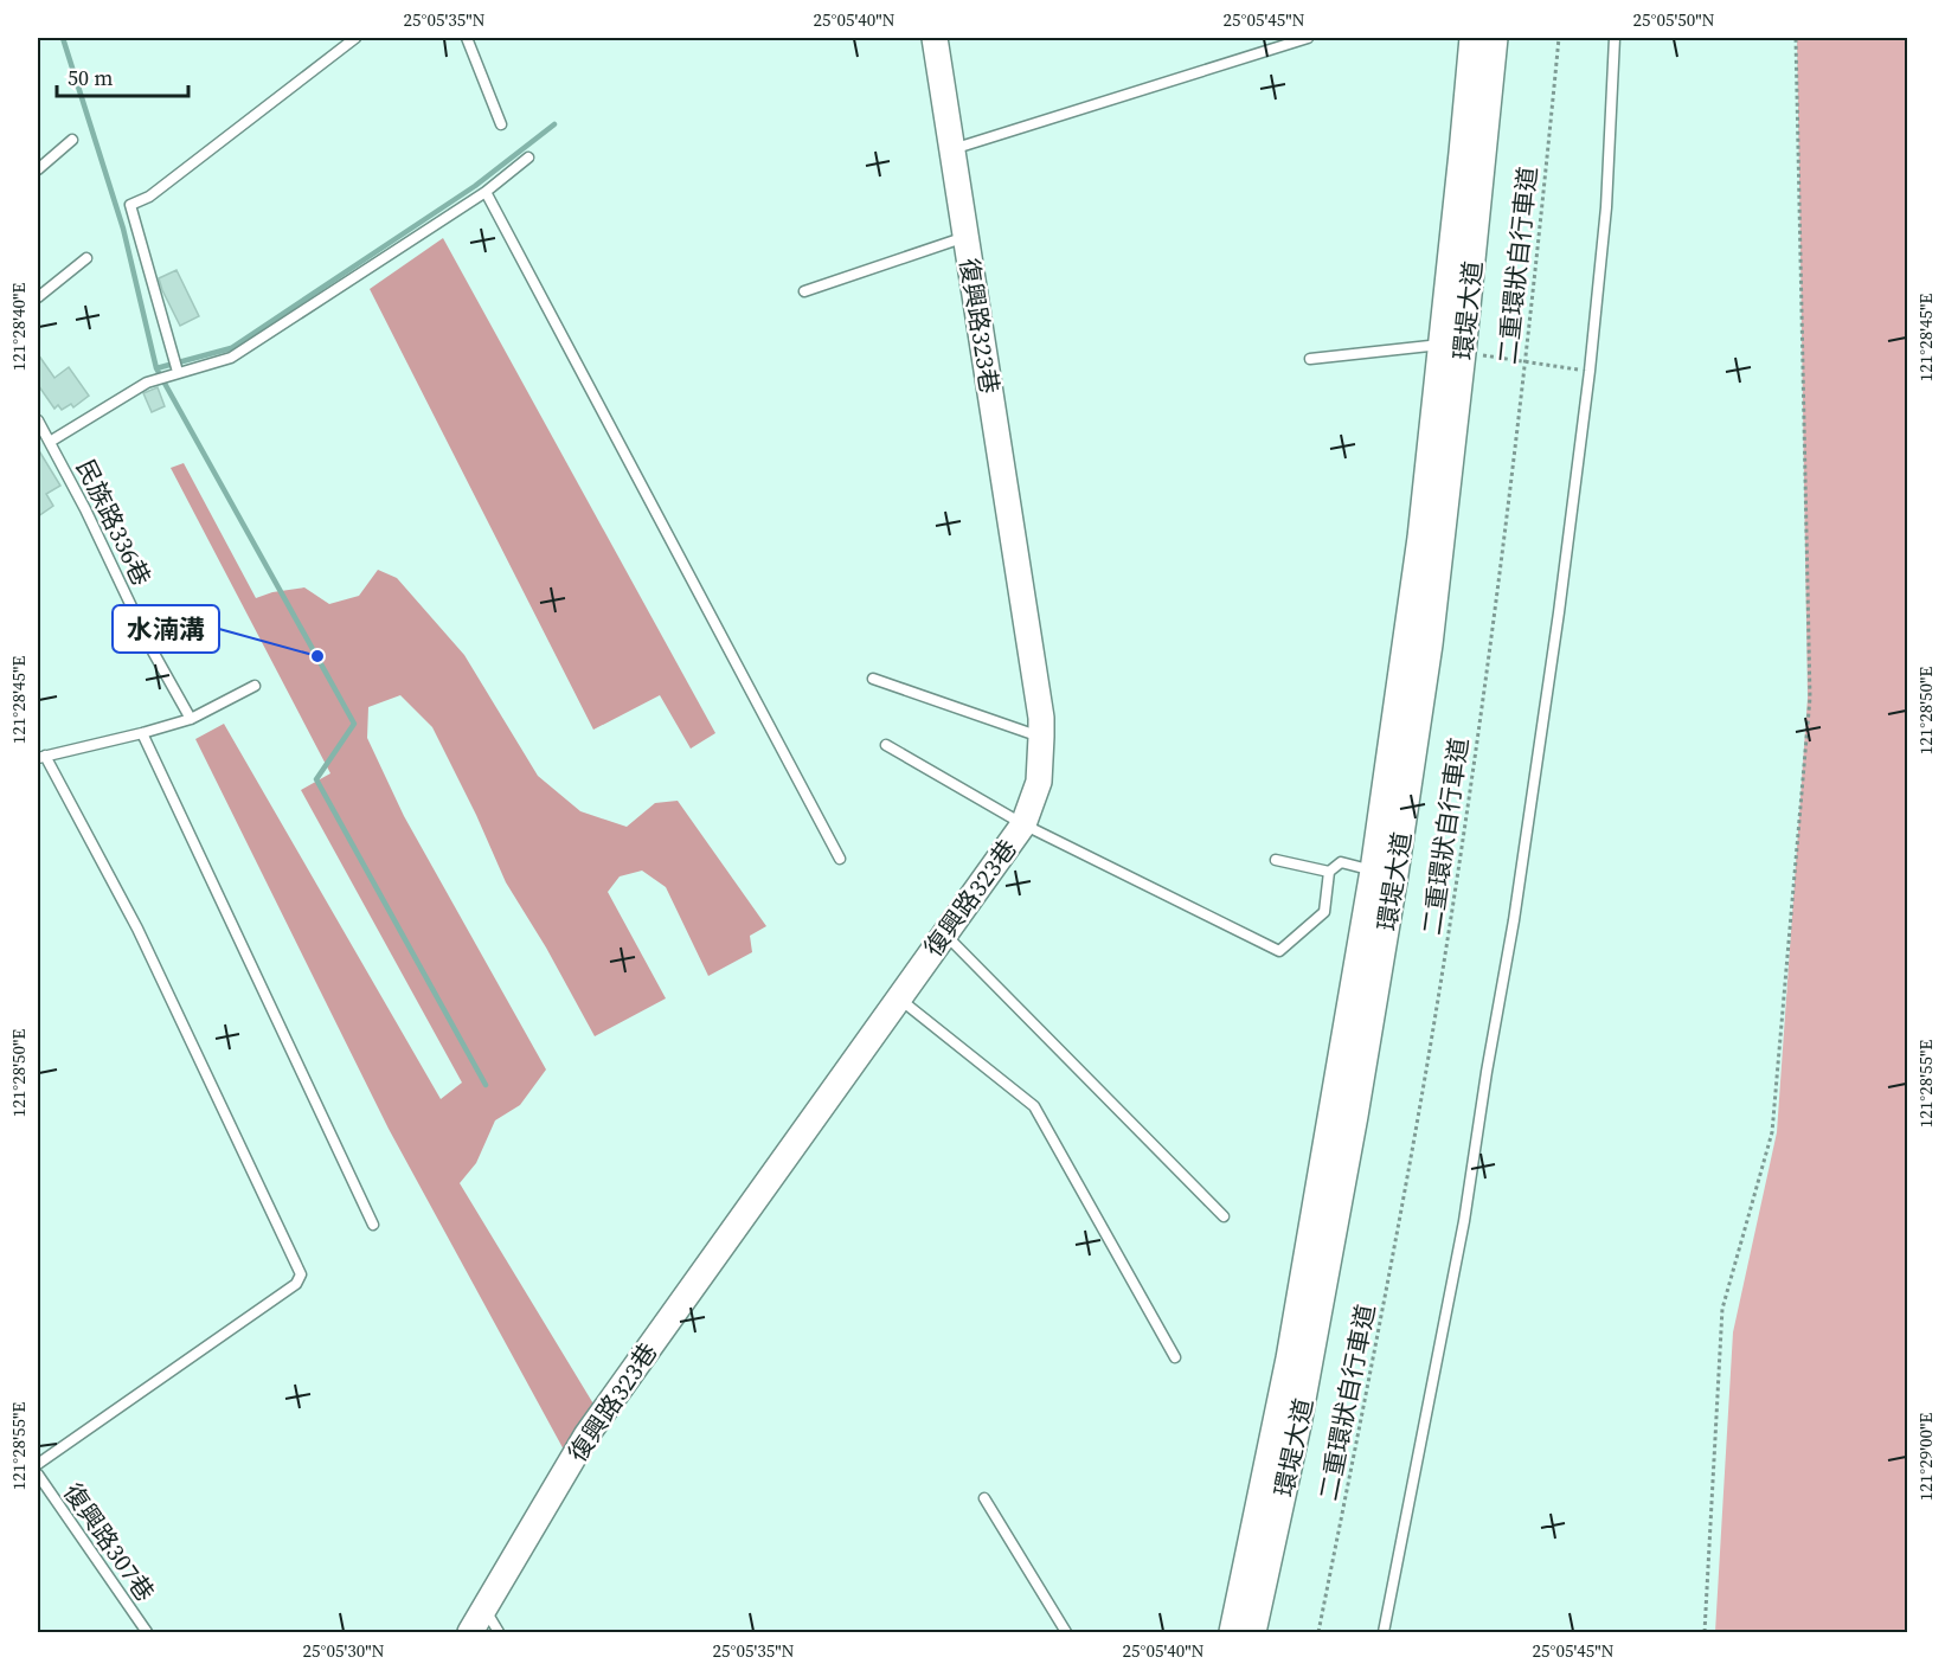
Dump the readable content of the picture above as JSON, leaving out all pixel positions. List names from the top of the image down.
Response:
{
  "streets": {
    "street": ["環堤大道", "復興路323巷"],
    "lane": ["民族路336巷", "復興路307巷"],
    "path": ["二重環狀自行車道"]
  },
  "places": ["水湳溝"],
  "scale_bar": "50 m",
  "coordinates": [
    "25°05'35\"N",
    "25°05'40\"N",
    "25°05'45\"N",
    "25°05'50\"N",
    "121°28'40\"E",
    "121°28'45\"E",
    "121°28'50\"E",
    "121°28'55\"E",
    "121°29'00\"E",
    "25°05'30\"N"
  ]
}
